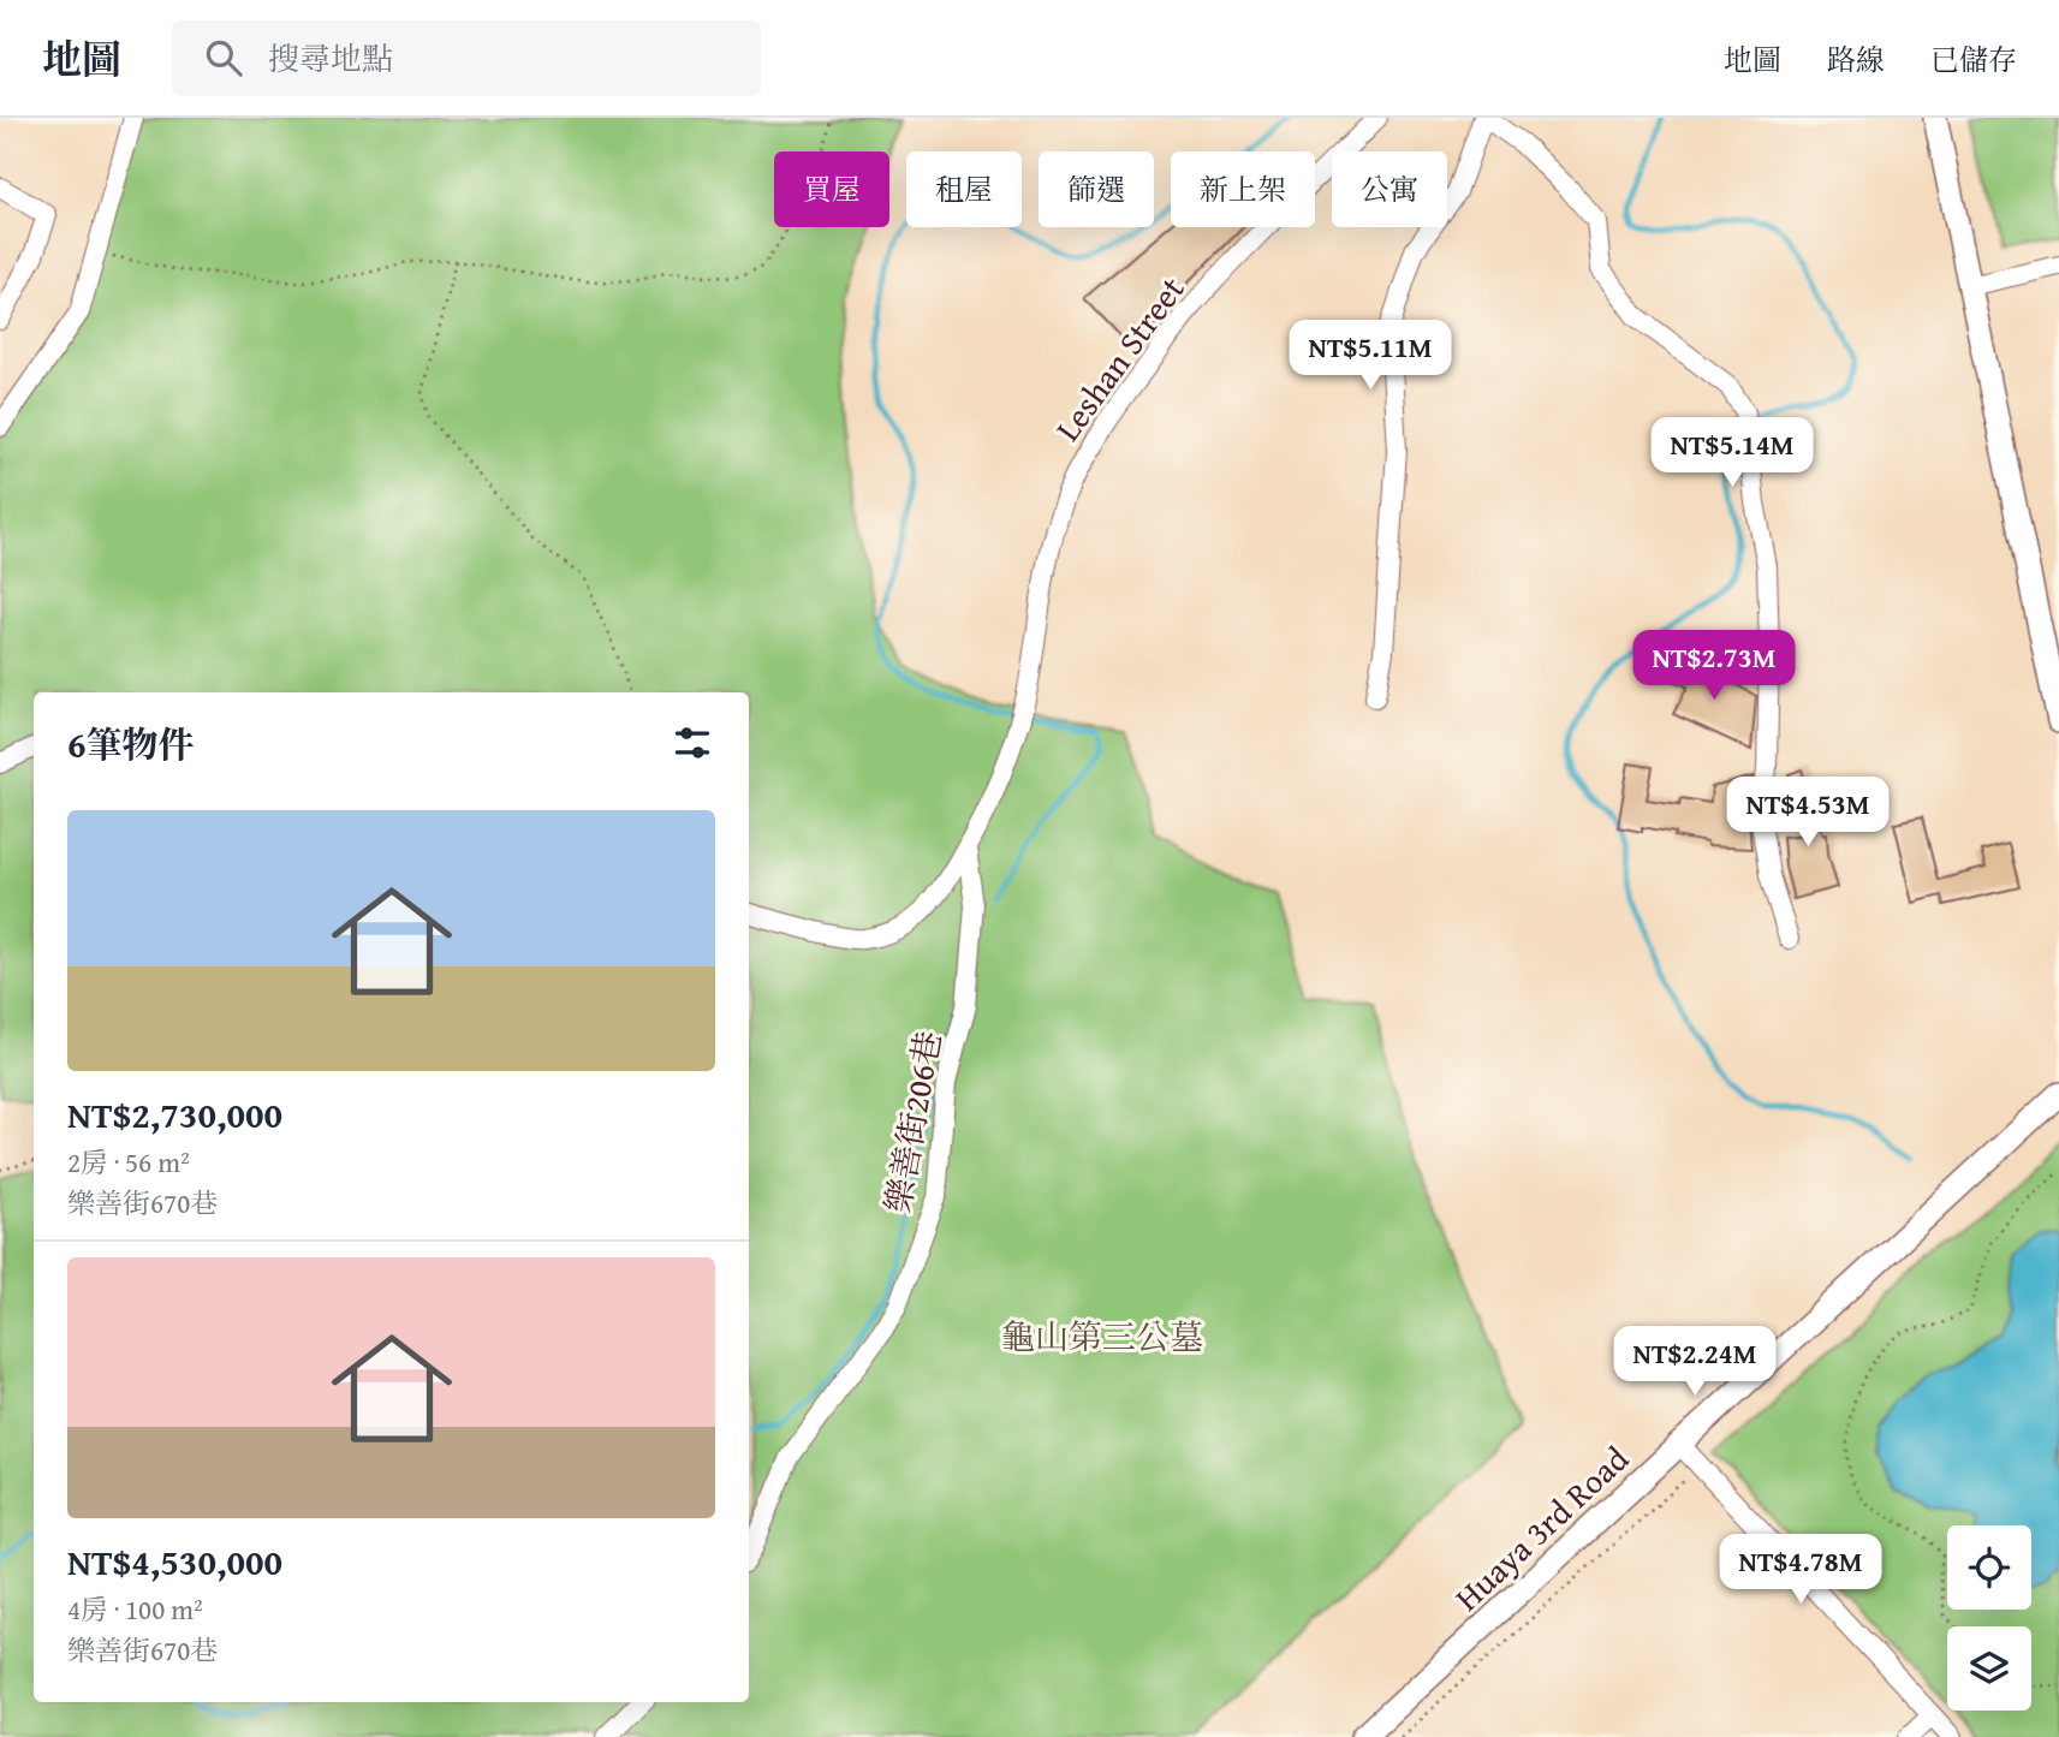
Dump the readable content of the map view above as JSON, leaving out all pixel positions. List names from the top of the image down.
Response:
{
  "streets": {
    "street": ["Leshan Street", "樂善街206巷", "Huaya 3rd Road"]
  },
  "crossings": [
    ["Leshan Street", "樂善街206巷"]
  ],
  "parks": ["龜山第三公墓"],
  "page": {
    "header": "地圖",
    "search": "搜尋地點",
    "nav": ["地圖", "路線", "已儲存"],
    "chip": [
      "買屋",
      "租屋",
      "篩選",
      "新上架",
      "公寓"
    ],
    "price": [
      "NT$5.11M",
      "NT$5.14M",
      "NT$2.73M",
      "NT$4.53M",
      "NT$2.24M",
      "NT$4.78M"
    ],
    "heading": "6筆物件",
    "list": [
      {
        "name": "NT$2,730,000",
        "note": "2房 · 56 m² · 樂善街670巷"
      },
      {
        "name": "NT$4,530,000",
        "note": "4房 · 100 m² · 樂善街670巷"
      }
    ]
  }
}
